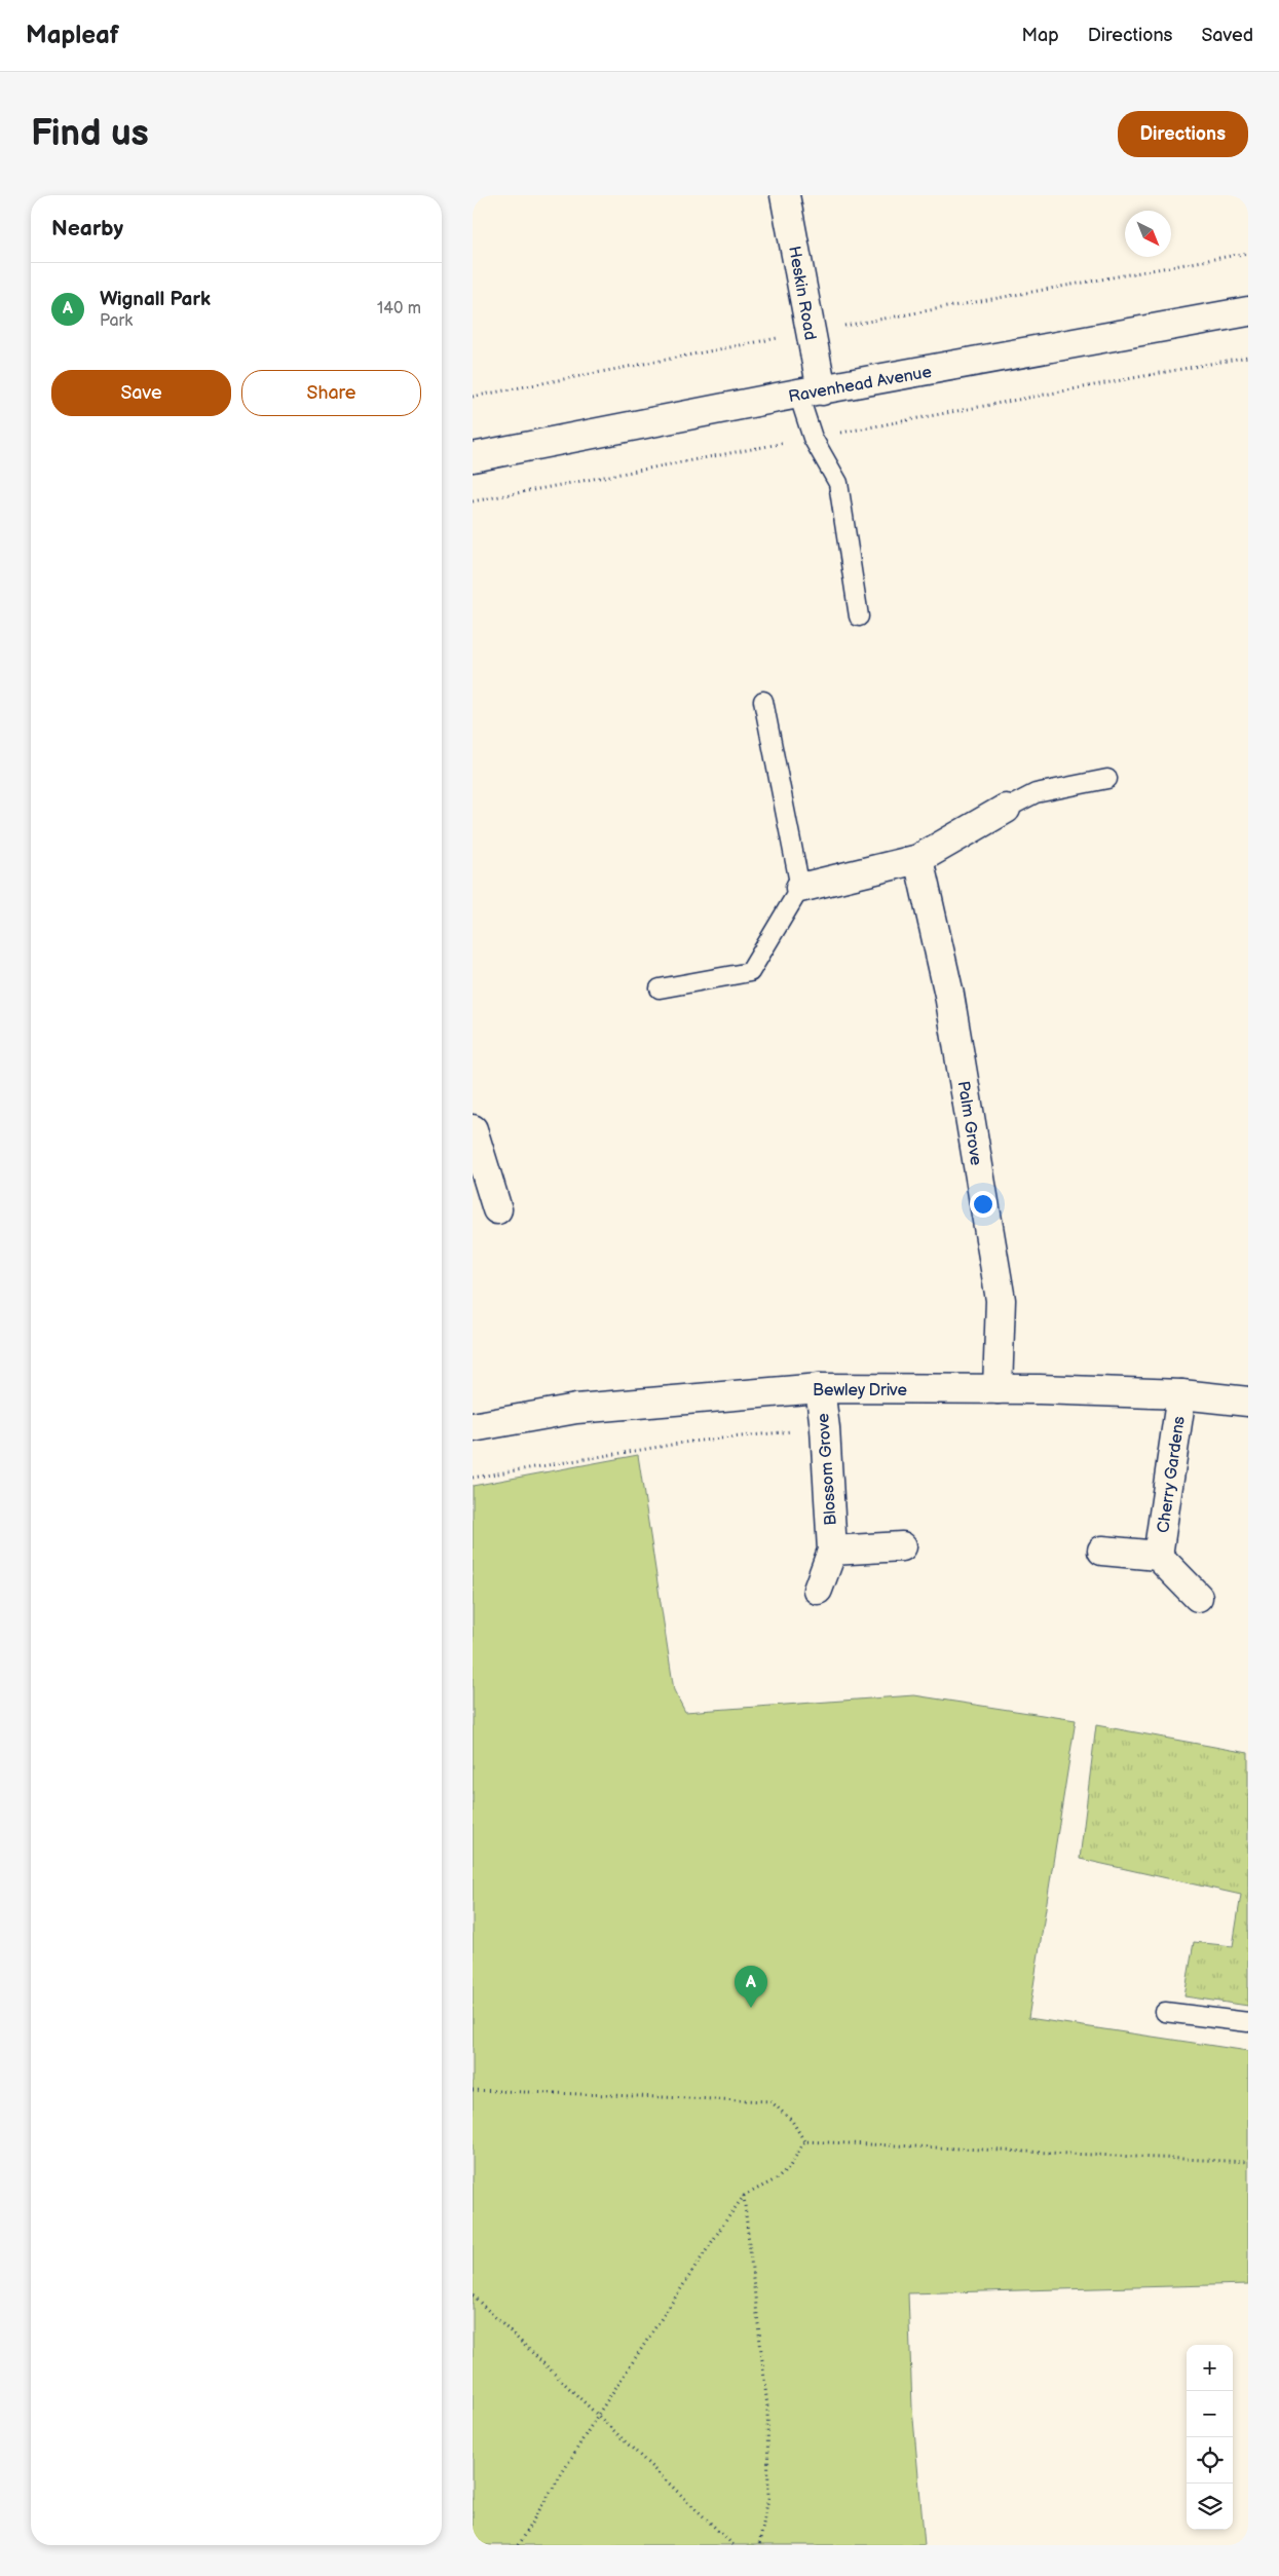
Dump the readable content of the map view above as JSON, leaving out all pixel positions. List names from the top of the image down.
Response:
{
  "streets": {
    "street": [
      "Heskin Road",
      "Ravenhead Avenue",
      "Palm Grove",
      "Bewley Drive",
      "Blossom Grove",
      "Cherry Gardens"
    ]
  },
  "crossings": [
    ["Heskin Road", "Ravenhead Avenue"],
    ["Palm Grove", "Bewley Drive"],
    ["Bewley Drive", "Blossom Grove"],
    ["Bewley Drive", "Cherry Gardens"]
  ],
  "north": "bottom right",
  "page": {
    "header": "Mapleaf",
    "nav": ["Map", "Directions", "Saved"],
    "buttons": [
      "Directions",
      ["Save", "Share"]
    ],
    "title": "Find us",
    "heading": "Nearby",
    "list": [
      {
        "mark": "A",
        "name": "Wignall Park",
        "note": "Park",
        "value": "140 m"
      }
    ],
    "pins": "A",
    "map_buttons": ["+", "−"]
  }
}
